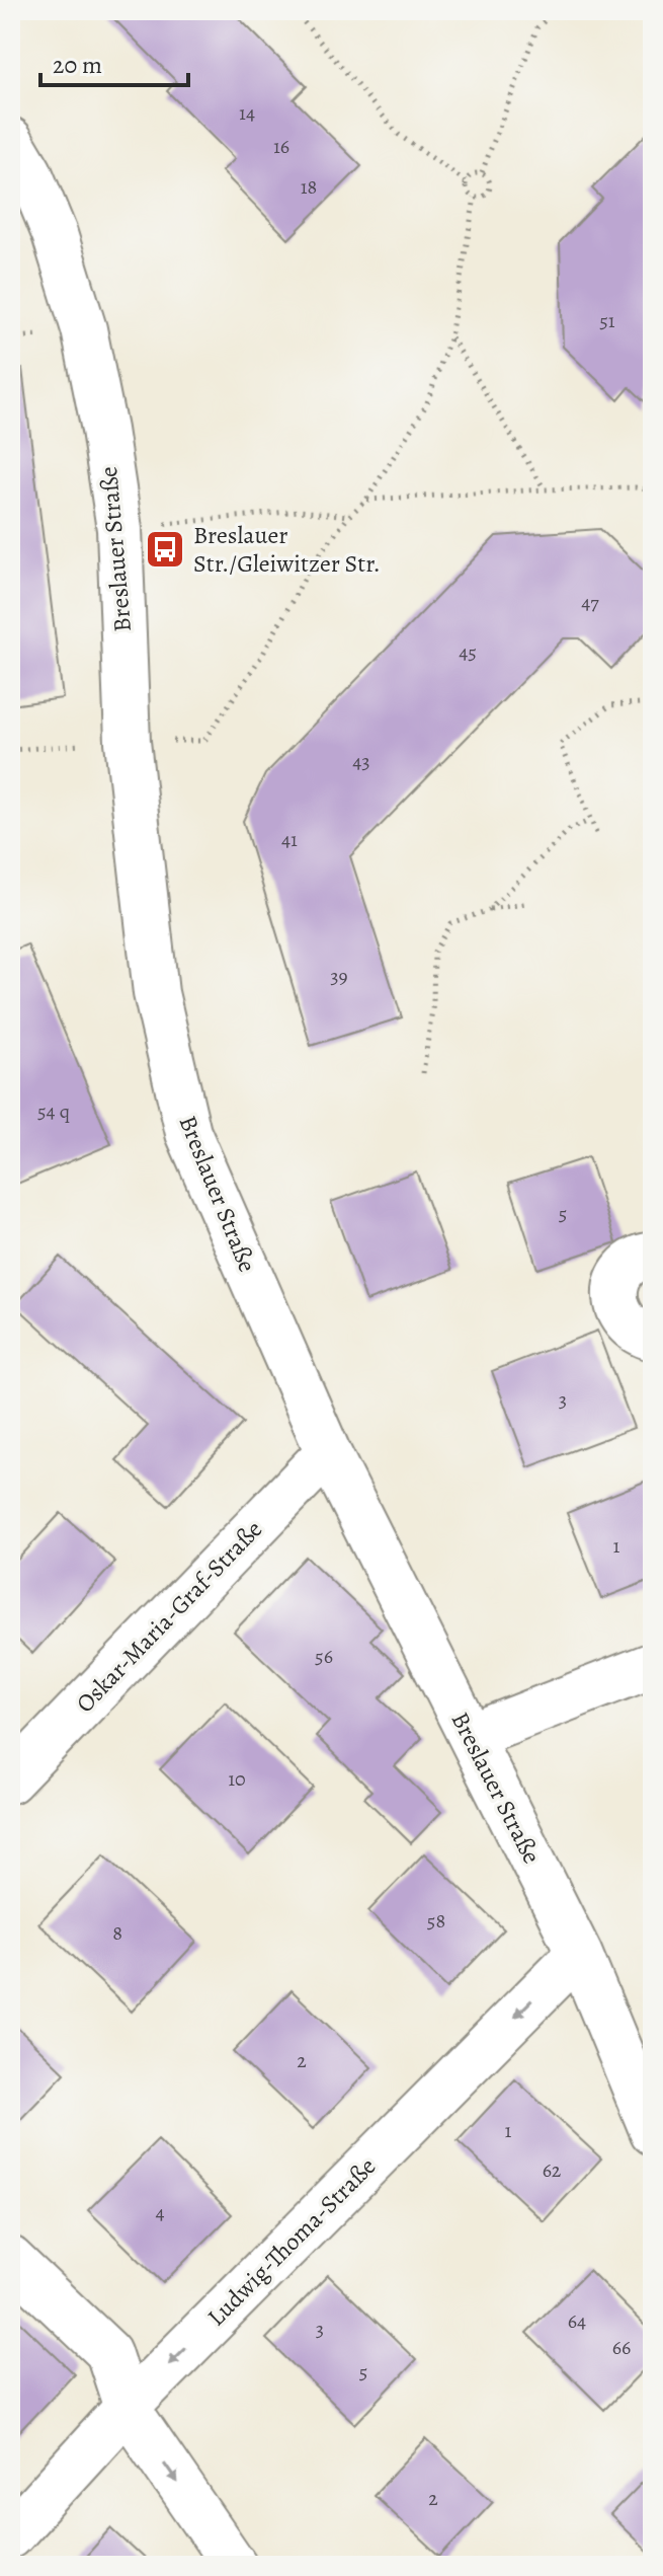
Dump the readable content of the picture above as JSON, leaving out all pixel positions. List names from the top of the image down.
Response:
{
  "streets": {
    "street": ["Breslauer Straße", "Oskar-Maria-Graf-Straße", "Ludwig-Thoma-Straße"]
  },
  "crossings": [
    ["Breslauer Straße", "Oskar-Maria-Graf-Straße"],
    ["Breslauer Straße", "Ludwig-Thoma-Straße"]
  ],
  "one_way": ["Ludwig-Thoma-Straße"],
  "places": {
    "bus stop": ["Breslauer Str./Gleiwitzer Str."]
  },
  "house_numbers": [
    "14",
    "16",
    "18",
    "51",
    "47",
    "45",
    "43",
    "41",
    "39",
    "54 q",
    "5",
    "3",
    "1",
    "56",
    "10",
    "58",
    "8",
    "2",
    "1",
    "62",
    "4",
    "64",
    "3",
    "66",
    "5",
    "2"
  ],
  "scale_bar": "20 m"
}
